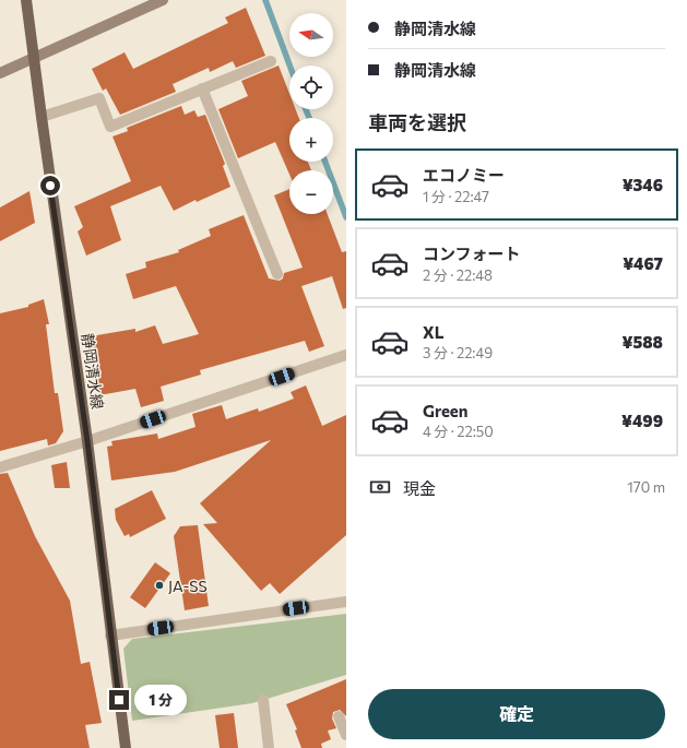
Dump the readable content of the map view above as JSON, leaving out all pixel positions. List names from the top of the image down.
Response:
{
  "streets": {
    "main road": ["静岡清水線"]
  },
  "places": ["JA-SS"],
  "north": "left",
  "page": {
    "banner": ["静岡清水線", "静岡清水線"],
    "map_buttons": ["+", "−"],
    "heading": "車両を選択",
    "list": [
      {
        "name": "エコノミー",
        "note": "1 分 · 22:47",
        "value": "¥346"
      },
      {
        "name": "コンフォート",
        "note": "2 分 · 22:48",
        "value": "¥467"
      },
      {
        "name": "XL",
        "note": "3 分 · 22:49",
        "value": "¥588"
      },
      {
        "name": "Green",
        "note": "4 分 · 22:50",
        "value": "¥499"
      }
    ],
    "pay": ["現金", "170 m"],
    "buttons": "確定",
    "bubble": "1 分"
  }
}
